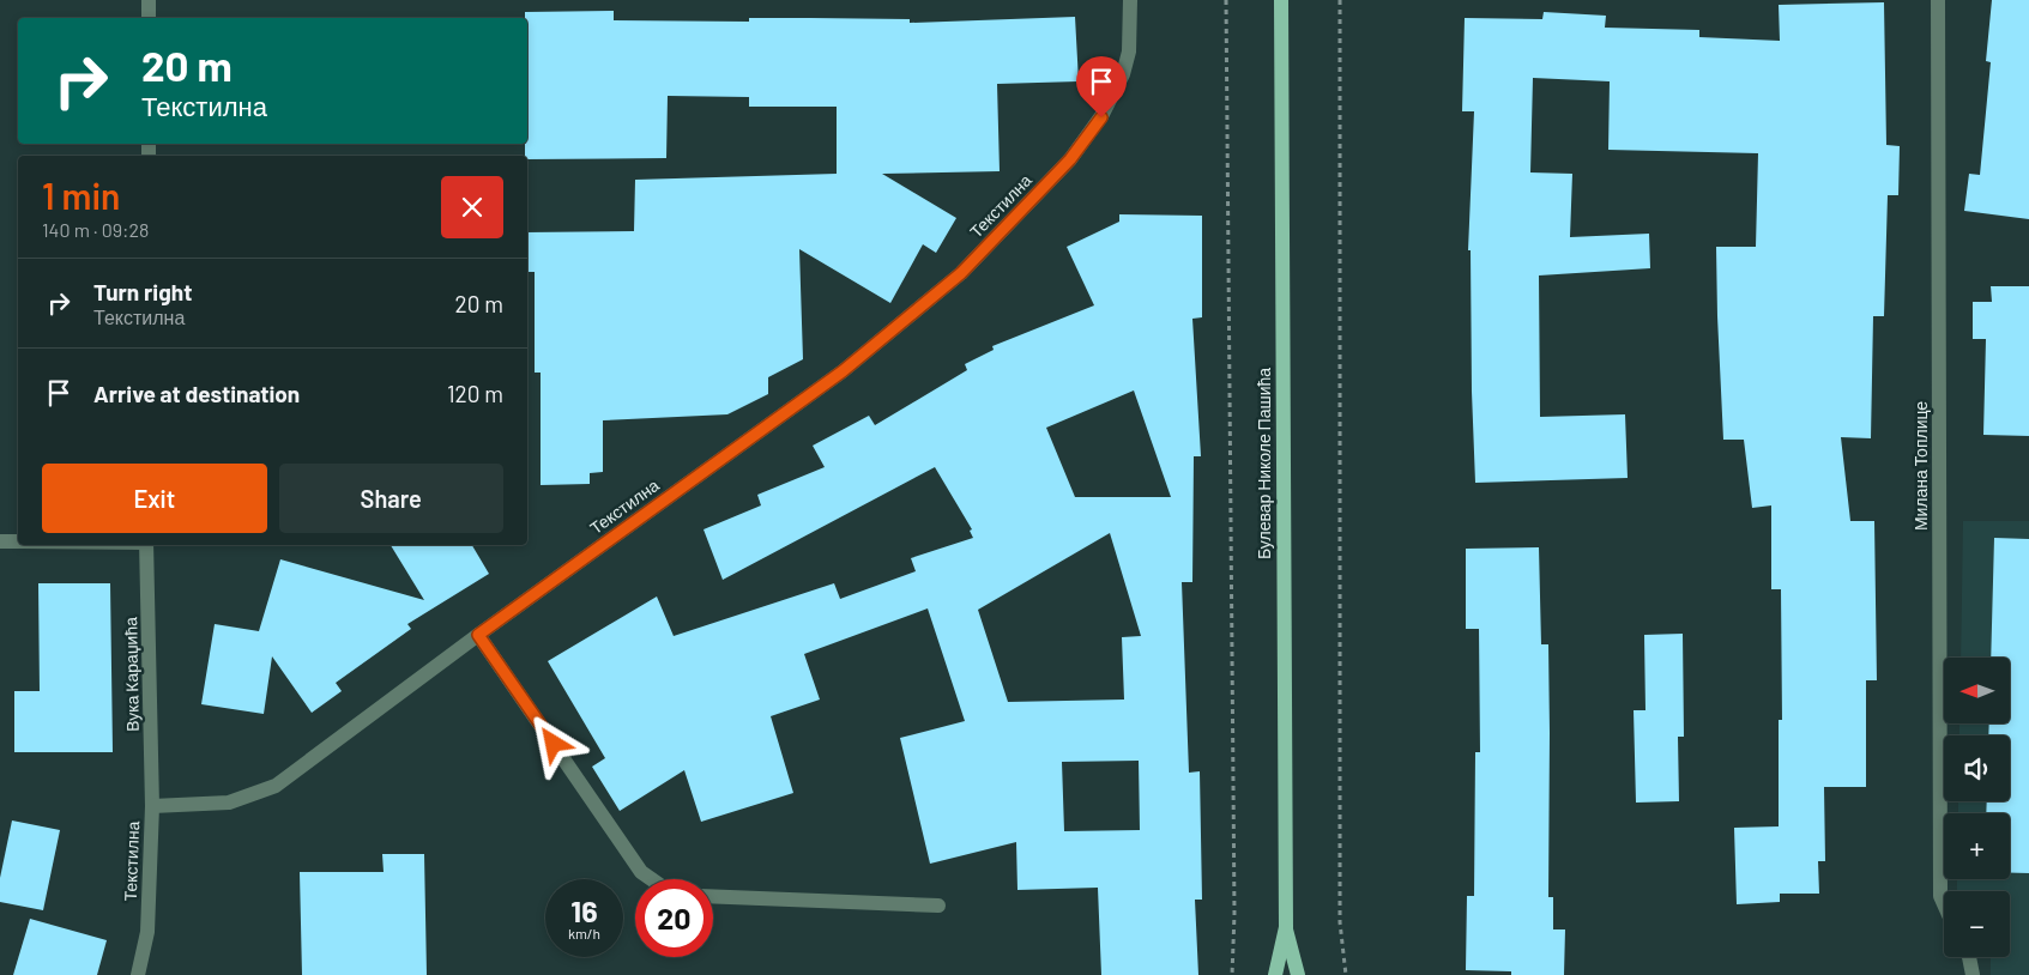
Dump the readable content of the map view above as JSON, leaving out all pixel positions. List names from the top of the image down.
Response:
{
  "streets": {
    "main road": ["Булевар Николе Пашића"],
    "street": ["Текстилна", "Милана Топлице", "Вука Караџића"]
  },
  "crossings": [
    ["Текстилна", "Вука Караџића"]
  ],
  "north": "left",
  "page": {
    "turn": ["20 m", "Текстилна"],
    "heading": ["1 min", "140 m · 09:28"],
    "list": [
      {
        "name": "Turn right",
        "note": "Текстилна",
        "value": "20 m"
      },
      {
        "name": "Arrive at destination",
        "value": "120 m"
      }
    ],
    "buttons": ["Exit", "Share"],
    "map_buttons": ["+", "−"],
    "speed": "16 km/h",
    "limit": "20"
  }
}
